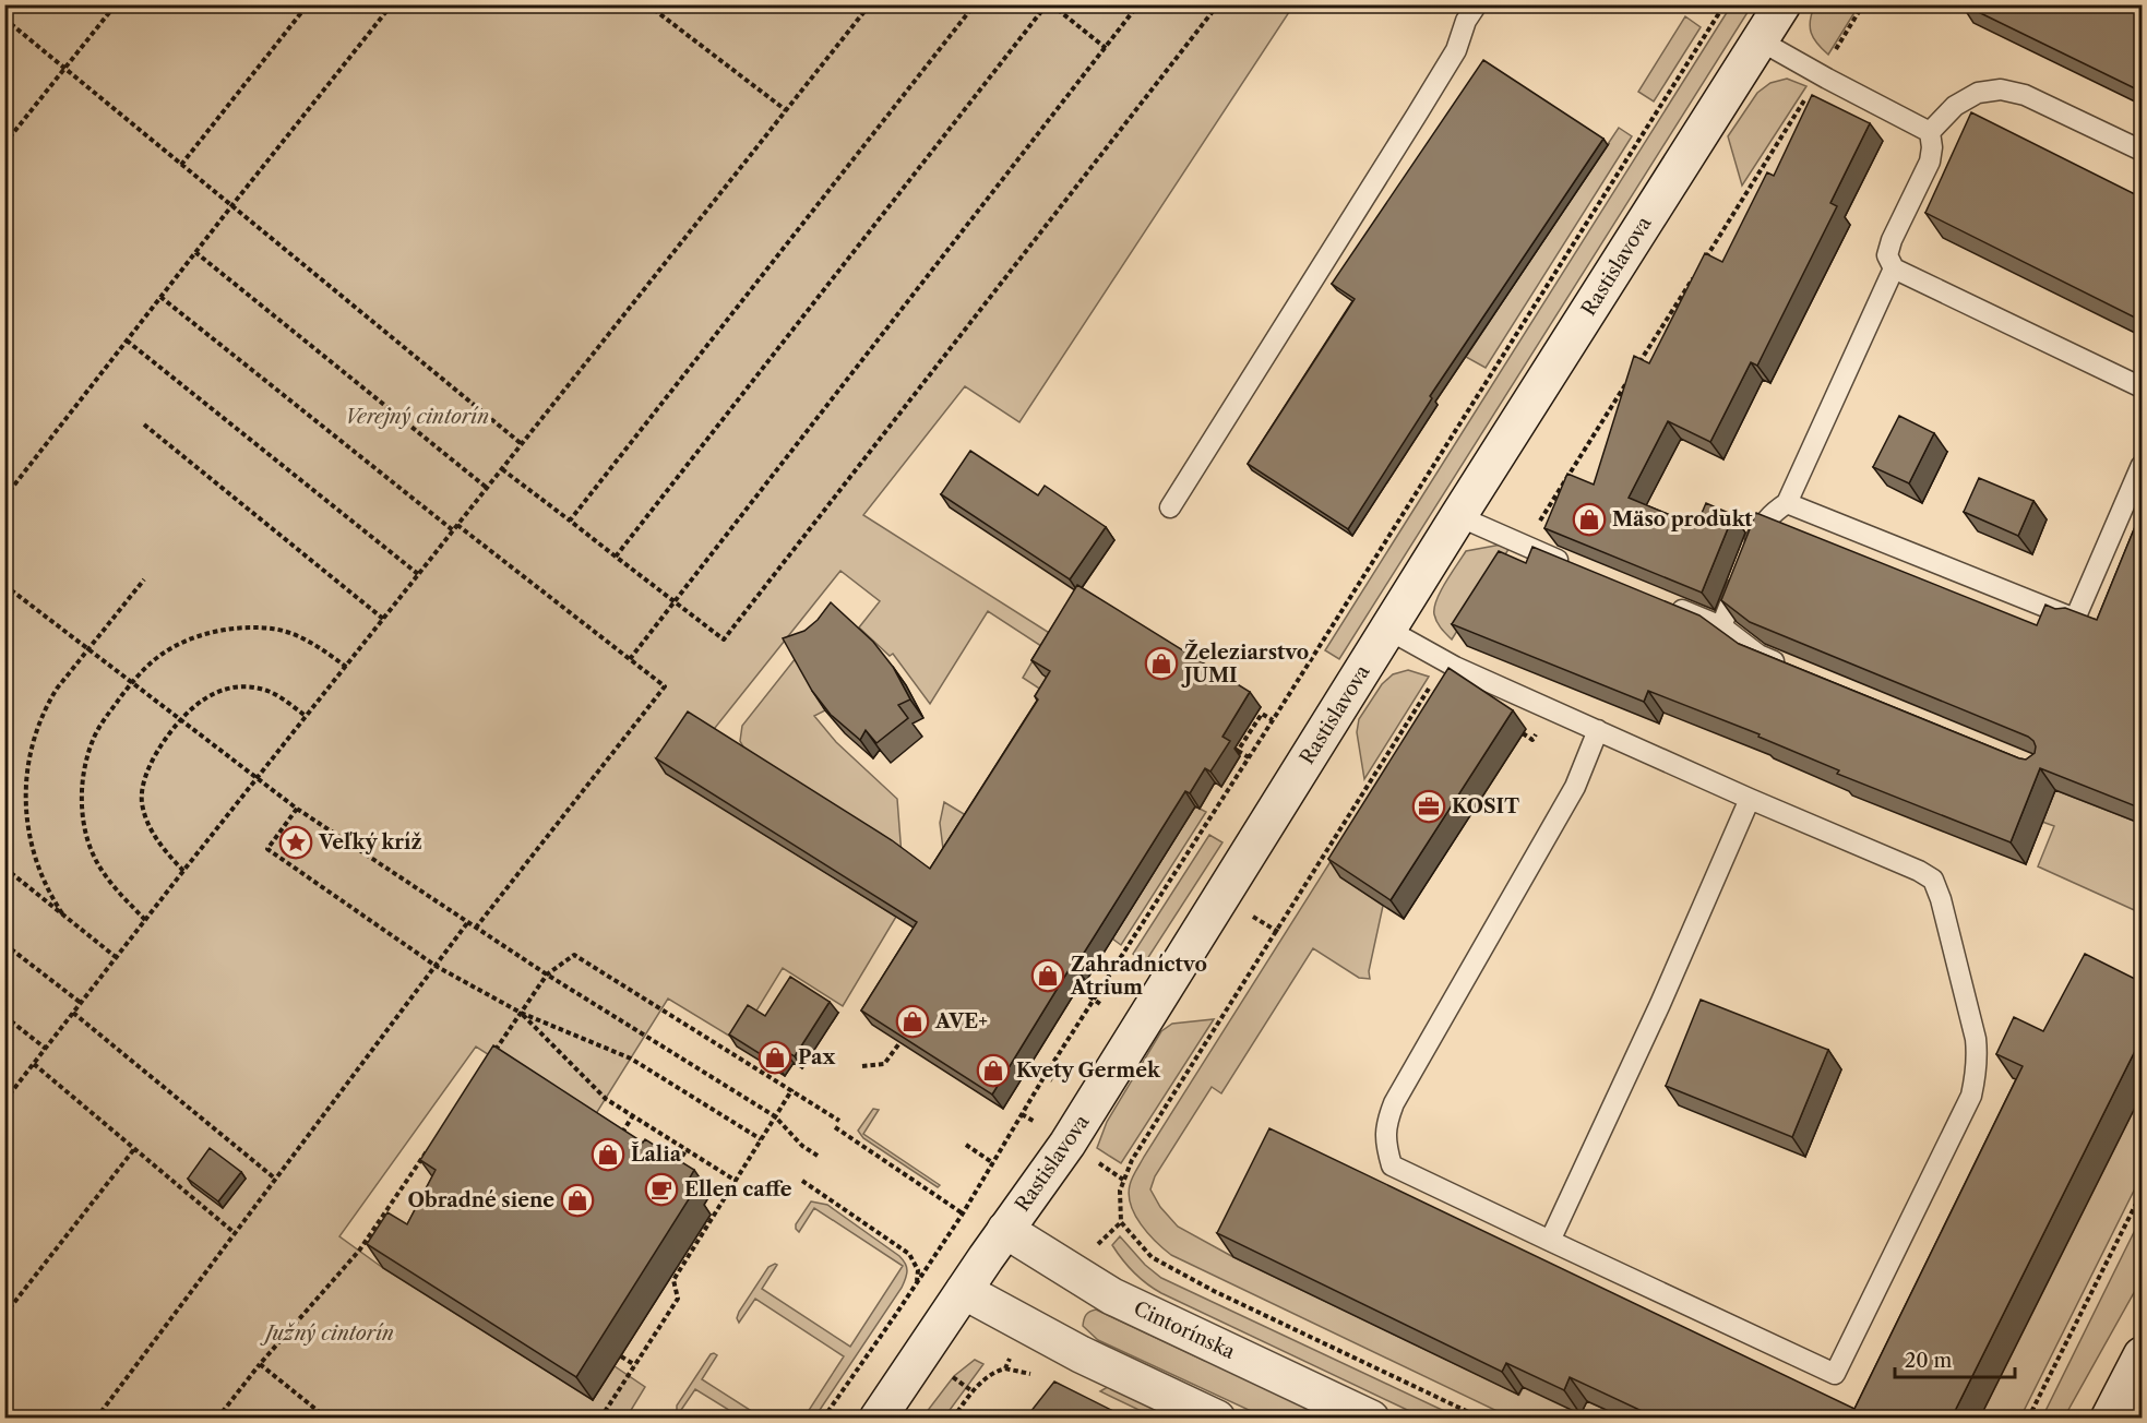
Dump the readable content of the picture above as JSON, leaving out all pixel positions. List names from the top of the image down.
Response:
{
  "streets": {
    "street": ["Rastislavova", "Cintorínska"]
  },
  "crossings": [
    ["Rastislavova", "Cintorínska"]
  ],
  "parks": ["Verejný cintorín", "Južný cintorín"],
  "places": {
    "shop": [
      "Mäso produkt",
      "Železiarstvo JUMI",
      "Zahradníctvo Atrium",
      "AVE+",
      "Pax",
      "Kvety Germek",
      "Ľalia",
      "Obradné siene"
    ],
    "office": ["KOSIT"],
    "place": ["Veľký kríž"],
    "cafe": ["Ellen caffe"]
  },
  "scale_bar": "20 m"
}
